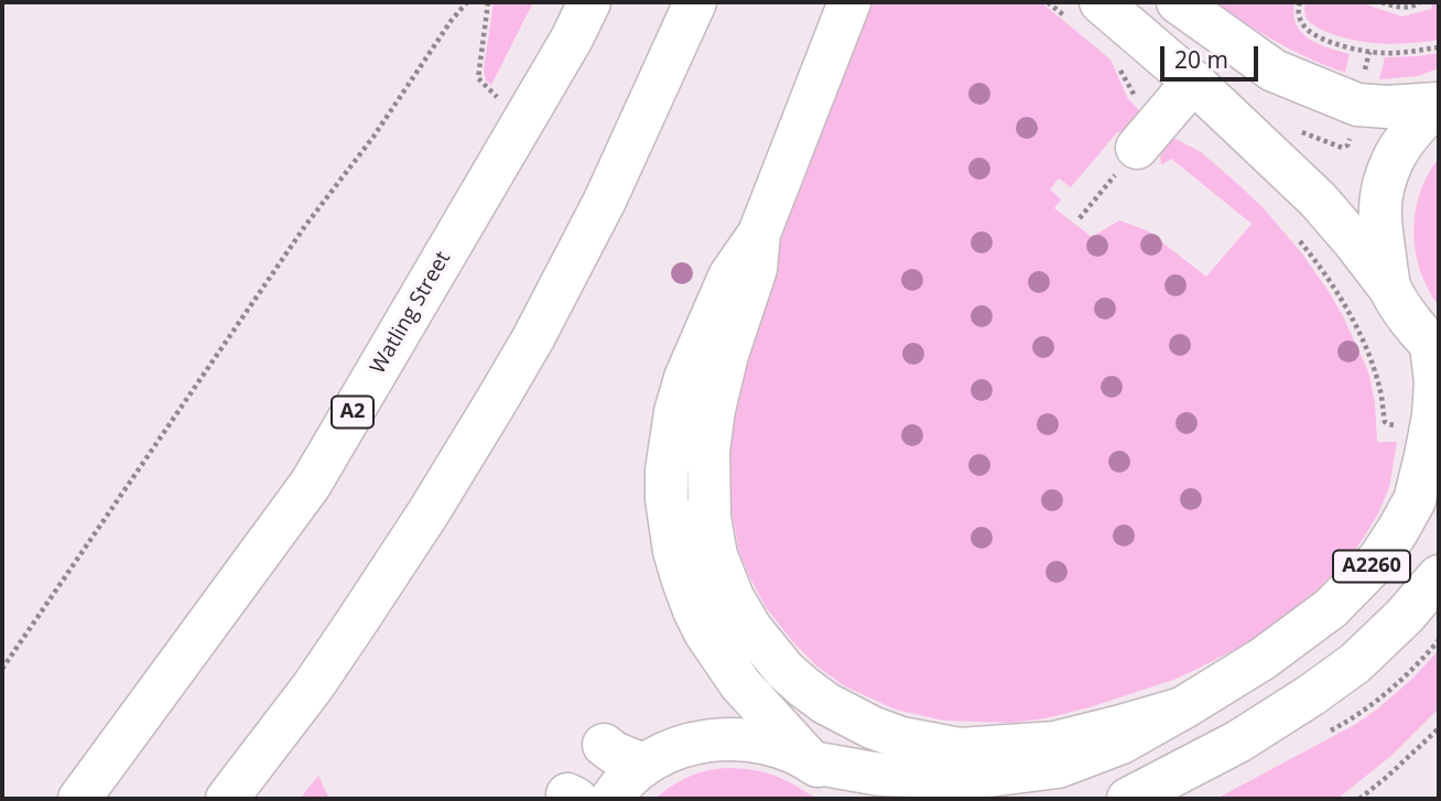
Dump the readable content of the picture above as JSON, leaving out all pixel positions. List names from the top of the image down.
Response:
{
  "streets": {
    "main road": ["Watling Street", "A2", "A2260"]
  },
  "scale_bar": "20 m"
}
